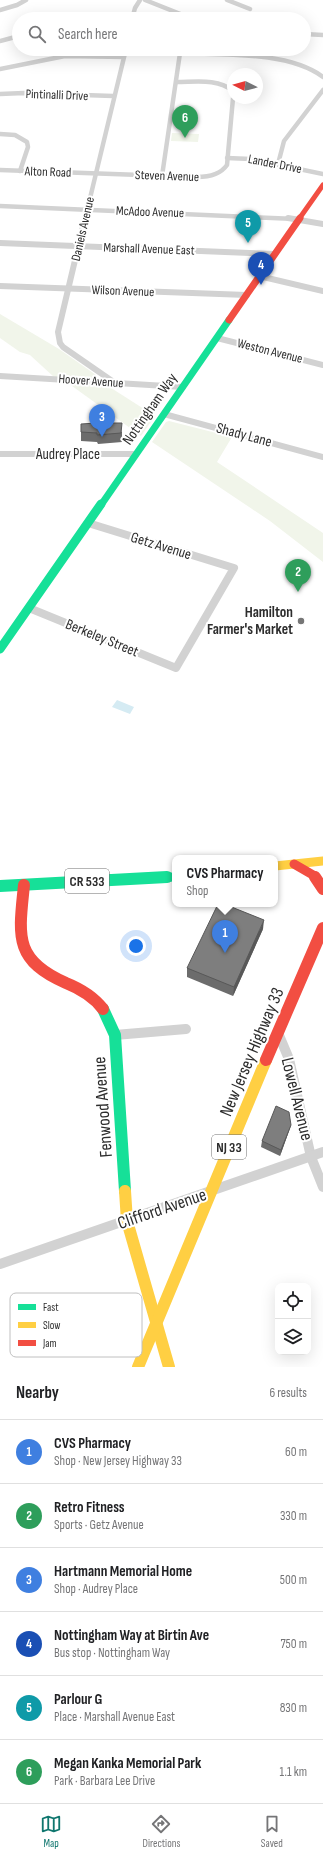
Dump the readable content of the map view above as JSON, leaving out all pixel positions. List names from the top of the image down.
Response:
{
  "streets": {
    "street": [
      "Pintinalli Drive",
      "Lander Drive",
      "Alton Road",
      "Steven Avenue",
      "McAdoo Avenue",
      "Daniels Avenue",
      "Marshall Avenue East",
      "Wilson Avenue",
      "Weston Avenue",
      "Hoover Avenue",
      "Nottingham Way",
      "Shady Lane",
      "Audrey Place",
      "Getz Avenue",
      "Berkeley Street",
      "CR 533",
      "New Jersey Highway 33",
      "Lowell Avenue",
      "Fenwood Avenue",
      "NJ 33",
      "Clifford Avenue"
    ]
  },
  "crossings": [
    ["Pintinalli Drive", "Daniels Avenue"],
    ["Lander Drive", "Steven Avenue"],
    ["Alton Road", "Steven Avenue"],
    ["Alton Road", "Daniels Avenue"],
    ["Steven Avenue", "Daniels Avenue"],
    ["McAdoo Avenue", "Daniels Avenue"],
    ["McAdoo Avenue", "Nottingham Way"],
    ["Daniels Avenue", "Marshall Avenue East"],
    ["Daniels Avenue", "Wilson Avenue"],
    ["Daniels Avenue", "Hoover Avenue"],
    ["Marshall Avenue East", "Nottingham Way"],
    ["Wilson Avenue", "Nottingham Way"],
    ["Weston Avenue", "Nottingham Way"],
    ["Hoover Avenue", "Nottingham Way"],
    ["Nottingham Way", "Shady Lane"],
    ["Nottingham Way", "Audrey Place"],
    ["Nottingham Way", "Getz Avenue"],
    ["Nottingham Way", "Berkeley Street"],
    ["Getz Avenue", "Berkeley Street"],
    ["CR 533", "Fenwood Avenue"],
    ["New Jersey Highway 33", "Lowell Avenue"],
    ["New Jersey Highway 33", "Fenwood Avenue"],
    ["New Jersey Highway 33", "Clifford Avenue"],
    ["Lowell Avenue", "Clifford Avenue"],
    ["Fenwood Avenue", "Clifford Avenue"]
  ],
  "places": ["Hamilton Farmer's Market"],
  "legend": ["Fast", "Slow", "Jam"],
  "north": "left",
  "page": {
    "search": "Search here",
    "pins": [
      "6",
      "5",
      "4",
      "3",
      "2",
      "1"
    ],
    "popup": ["CVS Pharmacy", "Shop"],
    "heading": ["Nearby", "6 results"],
    "list": [
      {
        "mark": "1",
        "name": "CVS Pharmacy",
        "note": "Shop · New Jersey Highway 33",
        "value": "60 m"
      },
      {
        "mark": "2",
        "name": "Retro Fitness",
        "note": "Sports · Getz Avenue",
        "value": "330 m"
      },
      {
        "mark": "3",
        "name": "Hartmann Memorial Home",
        "note": "Shop · Audrey Place",
        "value": "500 m"
      },
      {
        "mark": "4",
        "name": "Nottingham Way at Birtin Ave",
        "note": "Bus stop · Nottingham Way",
        "value": "750 m"
      },
      {
        "mark": "5",
        "name": "Parlour G",
        "note": "Place · Marshall Avenue East",
        "value": "830 m"
      },
      {
        "mark": "6",
        "name": "Megan Kanka Memorial Park",
        "note": "Park · Barbara Lee Drive",
        "value": "1.1 km"
      }
    ],
    "nav": ["Map", "Directions", "Saved"]
  }
}
